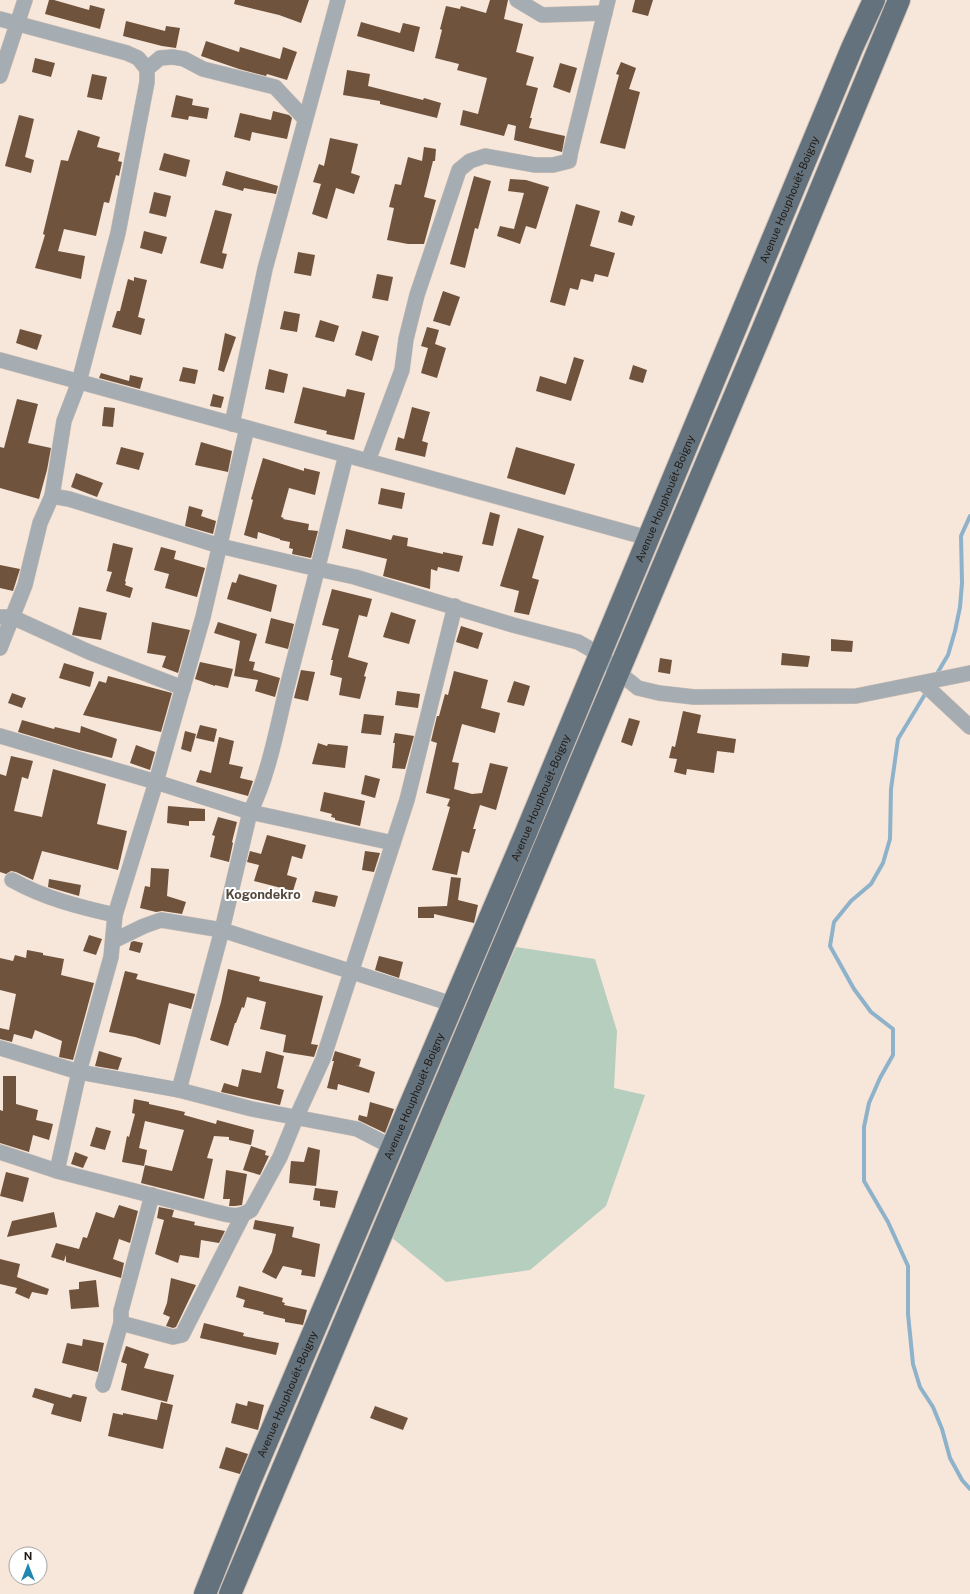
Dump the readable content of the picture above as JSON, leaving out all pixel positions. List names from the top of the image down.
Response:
{
  "streets": {
    "highway": ["Avenue Houphouët-Boigny"]
  },
  "districts": ["Kogondekro"],
  "north": "top"
}
